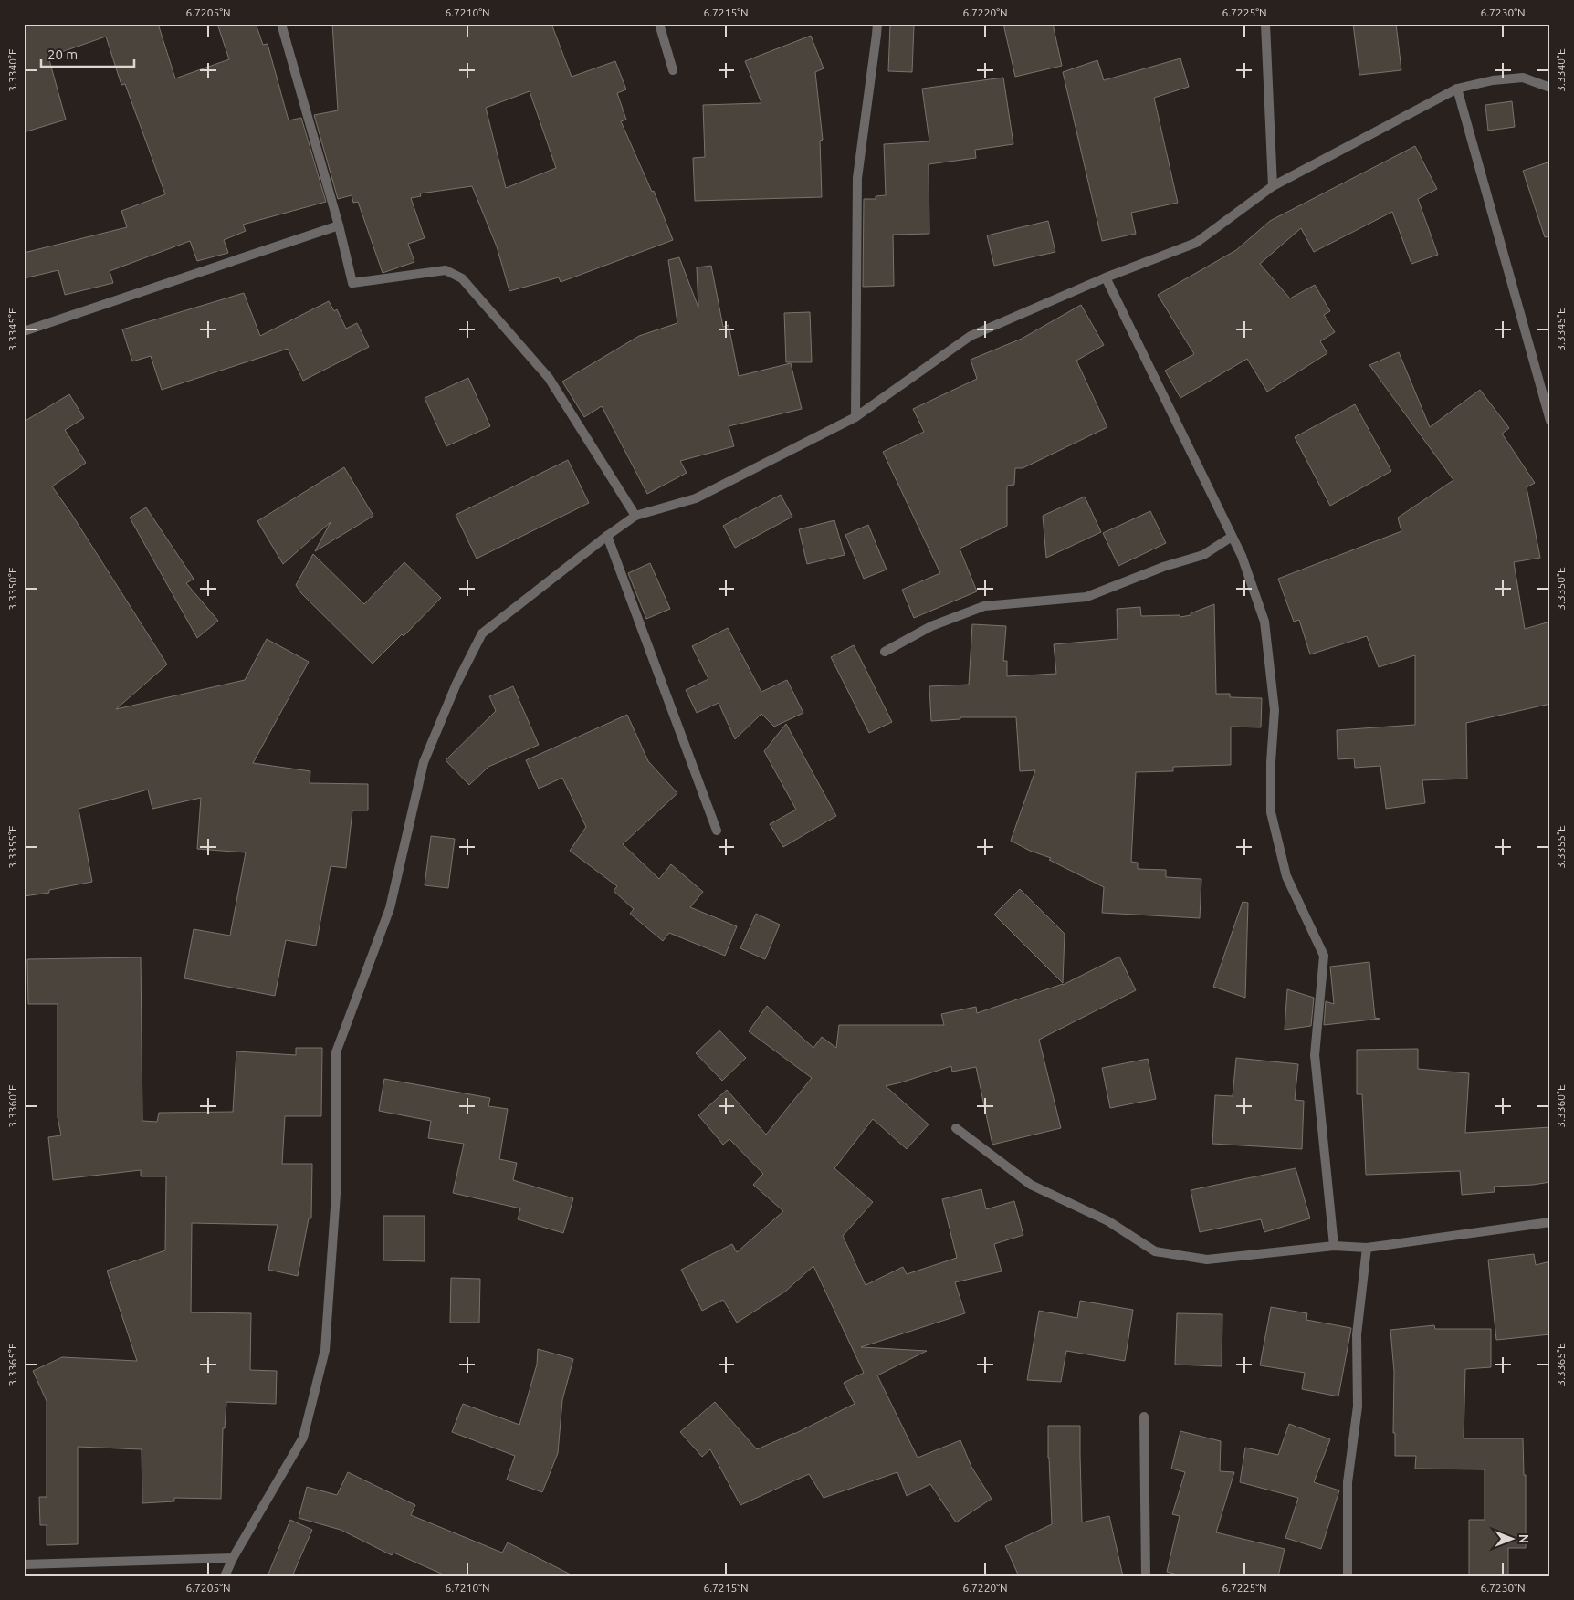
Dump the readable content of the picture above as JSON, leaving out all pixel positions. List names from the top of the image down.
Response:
{
  "scale_bar": "20 m",
  "north": "right",
  "coordinates": [
    "6.7205°N",
    "6.7210°N",
    "6.7215°N",
    "6.7220°N",
    "6.7225°N",
    "6.7230°N",
    "3.3340°E",
    "3.3345°E",
    "3.3350°E",
    "3.3355°E",
    "3.3360°E",
    "3.3365°E"
  ]
}
